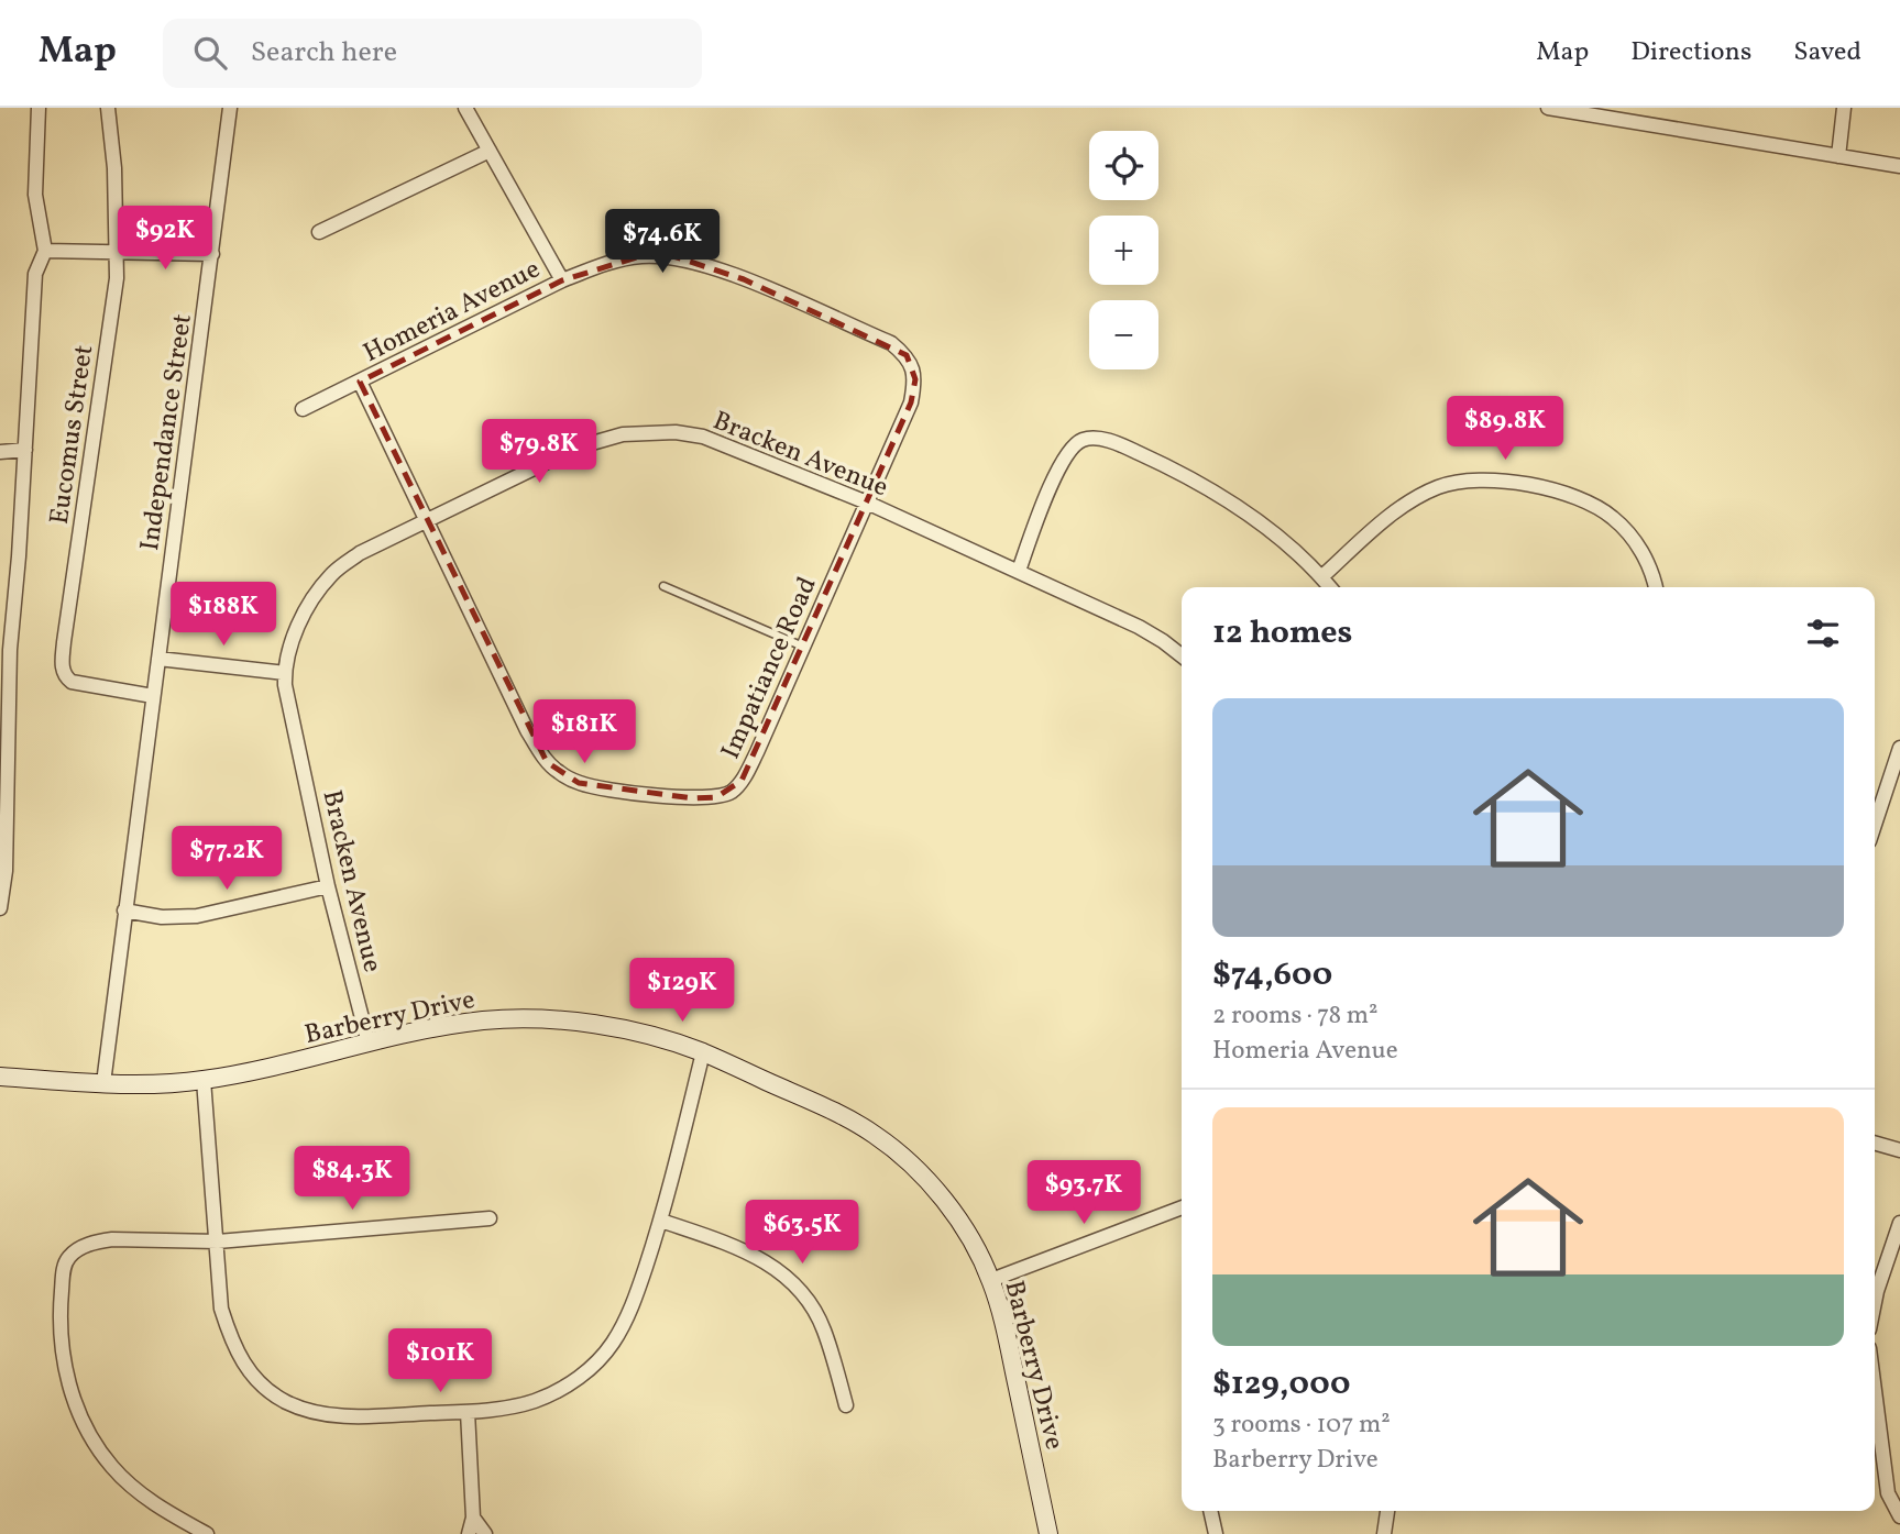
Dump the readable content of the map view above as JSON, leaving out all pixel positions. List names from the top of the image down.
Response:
{
  "streets": {
    "street": [
      "Homeria Avenue",
      "Independance Street",
      "Eucomus Street",
      "Bracken Avenue",
      "Impatiance Road",
      "Barberry Drive"
    ]
  },
  "crossings": [
    ["Homeria Avenue", "Bracken Avenue"],
    ["Homeria Avenue", "Impatiance Road"],
    ["Independance Street", "Eucomus Street"],
    ["Independance Street", "Barberry Drive"],
    ["Bracken Avenue", "Impatiance Road"],
    ["Bracken Avenue", "Barberry Drive"]
  ],
  "page": {
    "header": "Map",
    "search": "Search here",
    "nav": ["Map", "Directions", "Saved"],
    "map_buttons": ["+", "−"],
    "price": [
      "$92K",
      "$74.6K",
      "$89.8K",
      "$79.8K",
      "$188K",
      "$181K",
      "$77.2K",
      "$129K",
      "$84.3K",
      "$93.7K",
      "$63.5K",
      "$101K"
    ],
    "heading": "12 homes",
    "list": [
      {
        "name": "$74,600",
        "note": "2 rooms · 78 m² · Homeria Avenue"
      },
      {
        "name": "$129,000",
        "note": "3 rooms · 107 m² · Barberry Drive"
      }
    ]
  }
}
